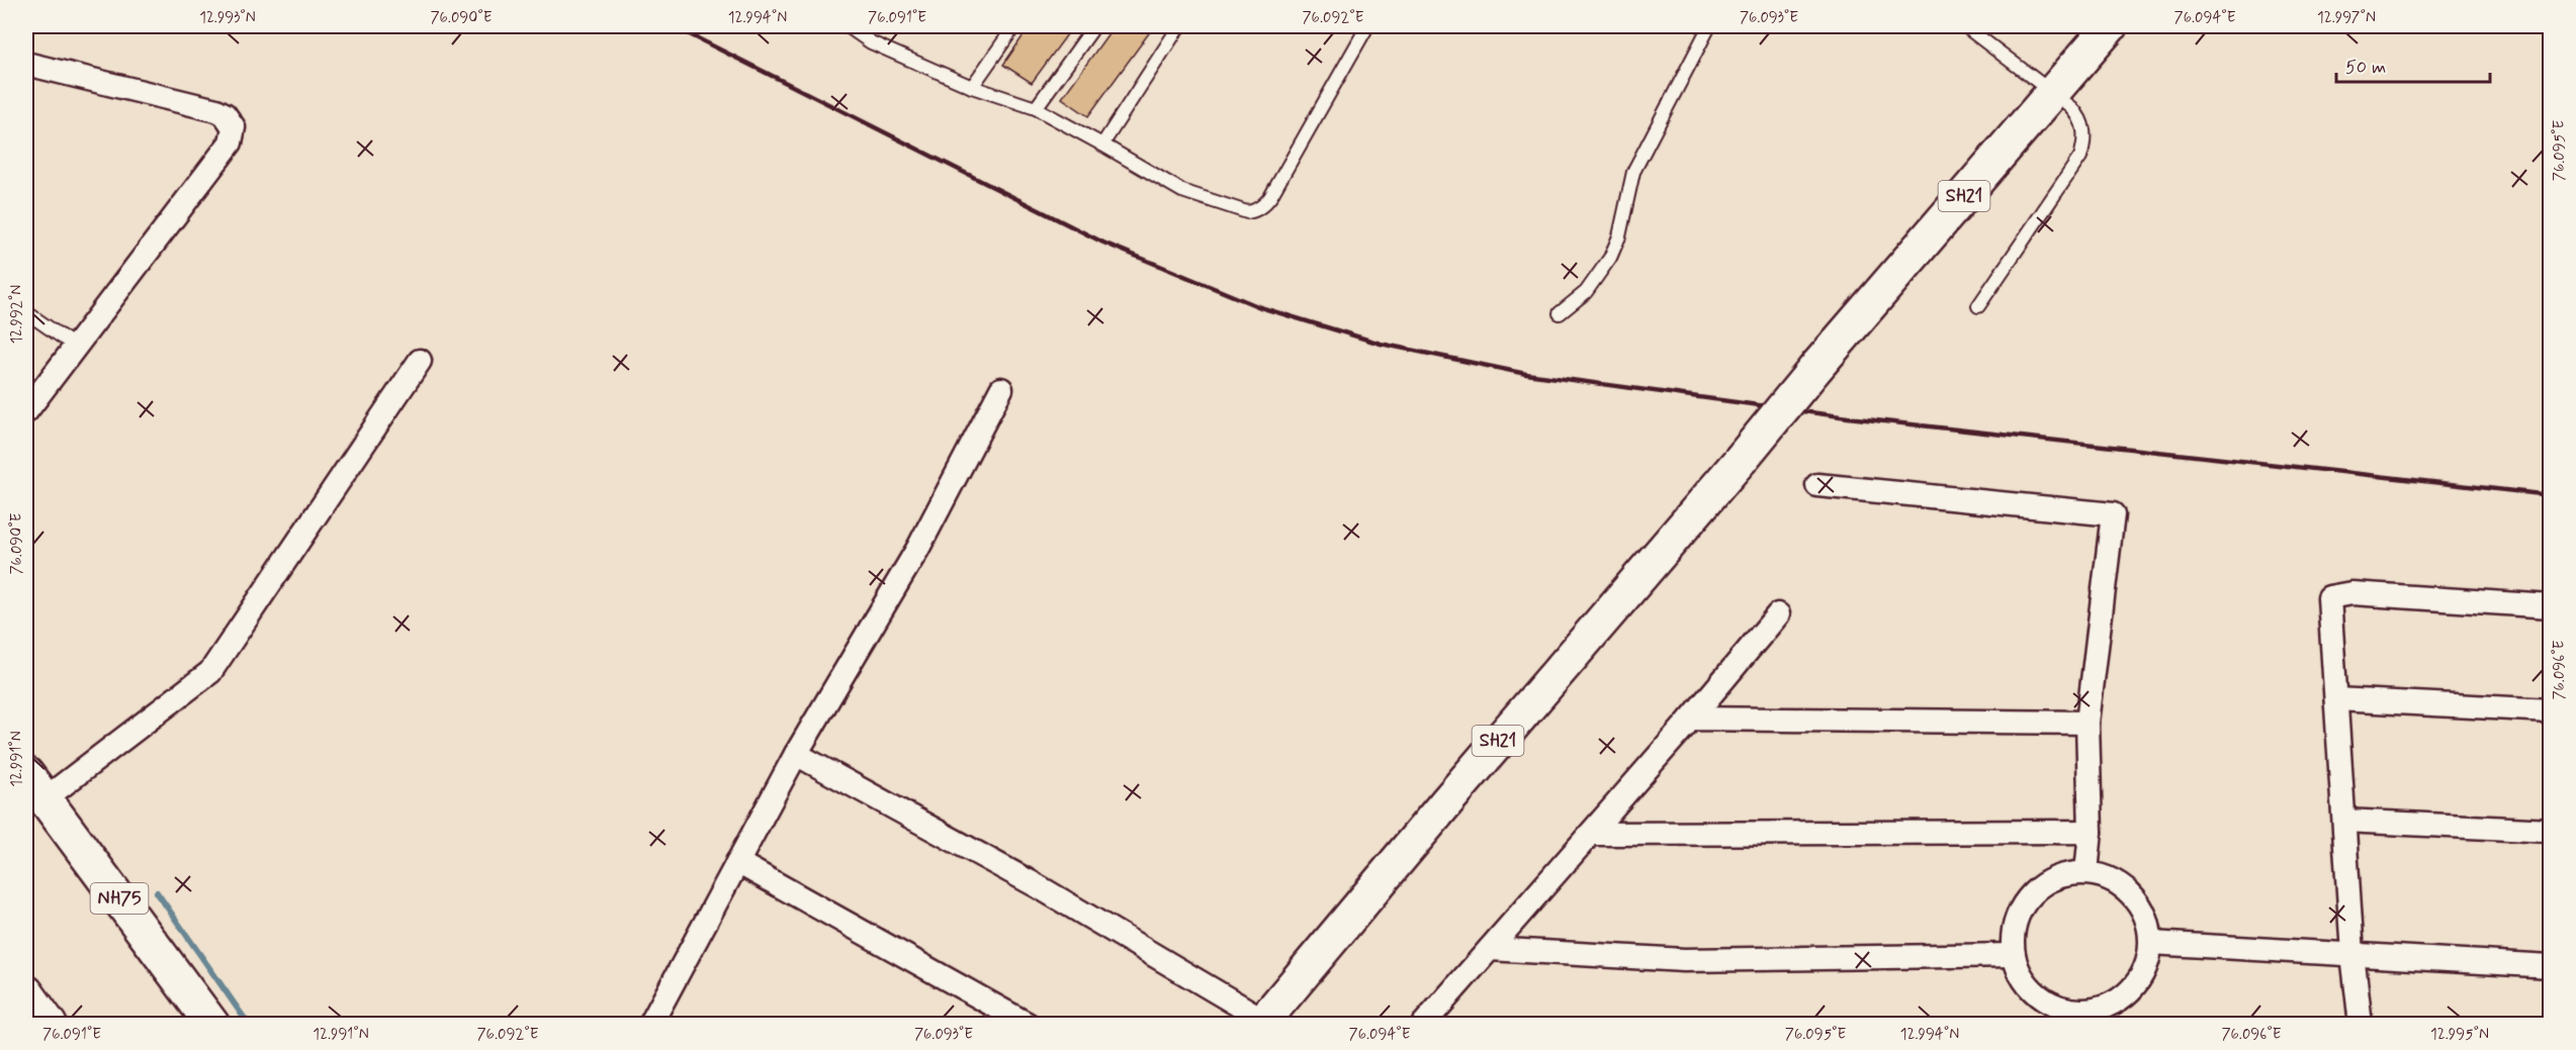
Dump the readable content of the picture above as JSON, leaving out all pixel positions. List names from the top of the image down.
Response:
{
  "streets": {
    "main road": ["SH21", "NH75"]
  },
  "scale_bar": "50 m",
  "coordinates": [
    "12.993°N",
    "76.090°E",
    "12.994°N",
    "76.091°E",
    "76.092°E",
    "76.093°E",
    "76.094°E",
    "12.997°N",
    "76.095°E",
    "12.992°N",
    "76.096°E",
    "12.991°N",
    "12.995°N"
  ]
}
